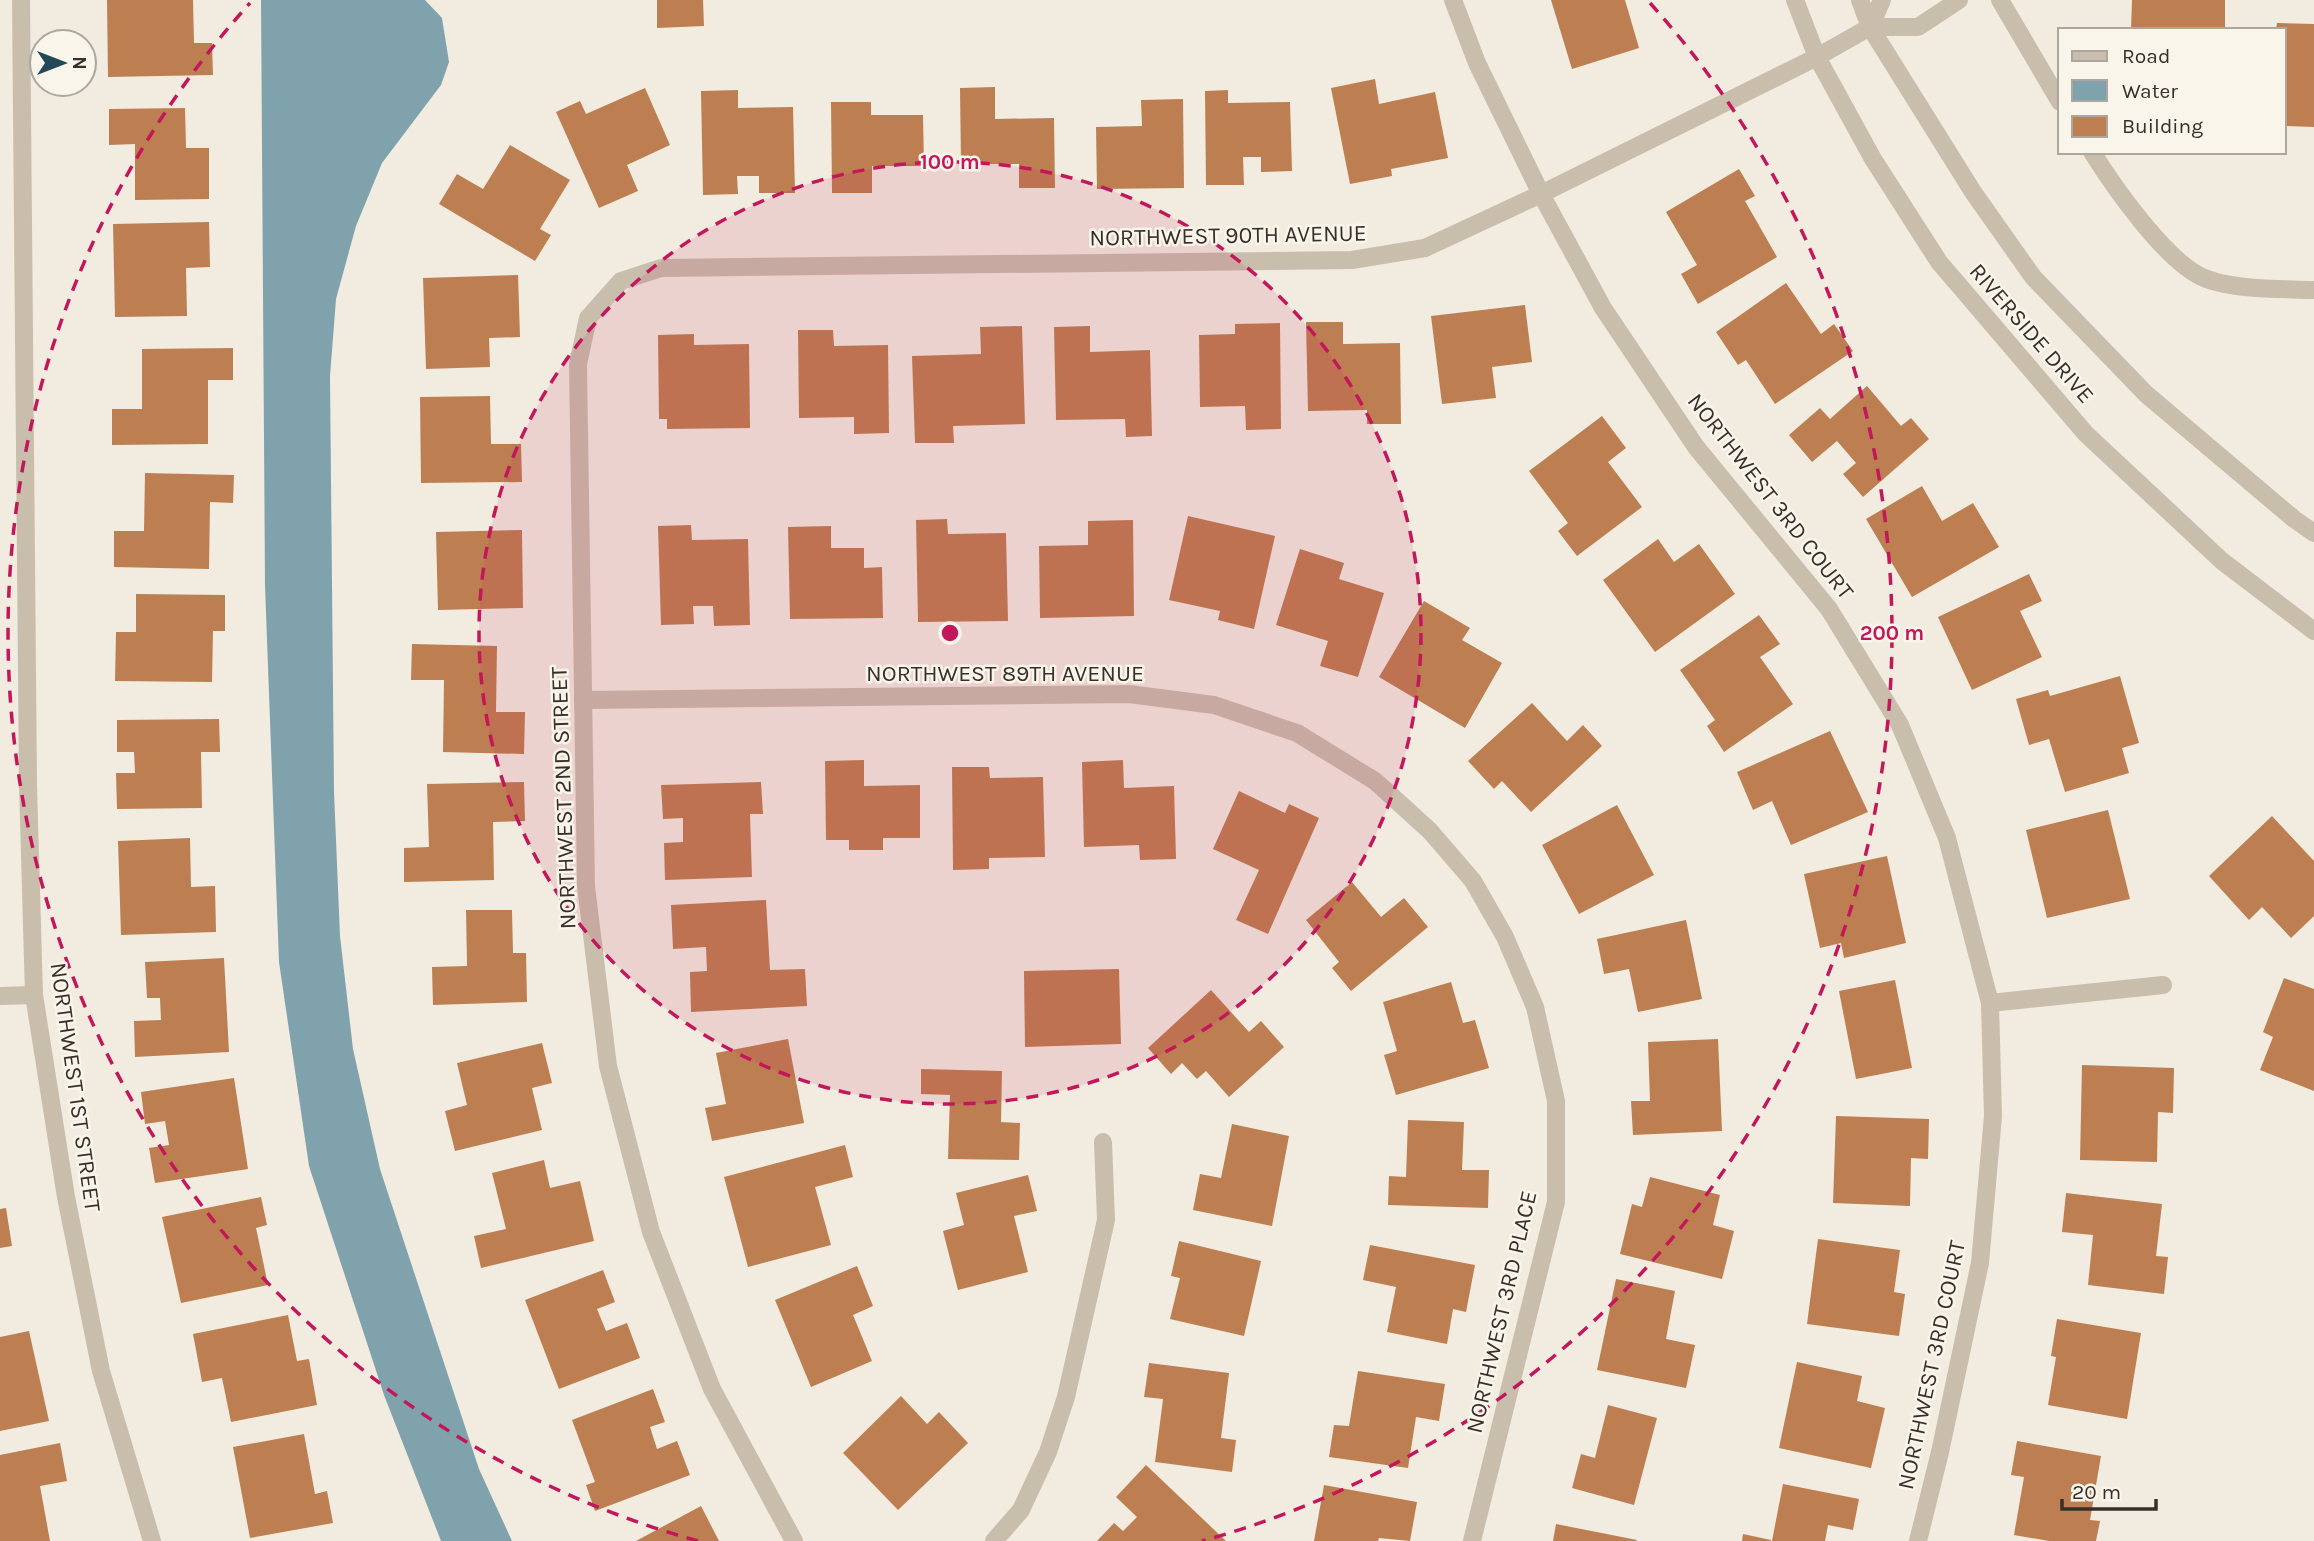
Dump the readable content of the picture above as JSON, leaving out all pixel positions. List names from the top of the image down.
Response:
{
  "streets": {
    "street": [
      "NORTHWEST 90TH AVENUE",
      "RIVERSIDE DRIVE",
      "NORTHWEST 3RD COURT",
      "NORTHWEST 89TH AVENUE",
      "NORTHWEST 2ND STREET",
      "NORTHWEST 1ST STREET",
      "NORTHWEST 3RD PLACE"
    ]
  },
  "crossings": [
    ["NORTHWEST 90TH AVENUE", "RIVERSIDE DRIVE"],
    ["NORTHWEST 90TH AVENUE", "NORTHWEST 3RD COURT"],
    ["NORTHWEST 90TH AVENUE", "NORTHWEST 2ND STREET"],
    ["NORTHWEST 89TH AVENUE", "NORTHWEST 2ND STREET"],
    ["NORTHWEST 89TH AVENUE", "NORTHWEST 3RD PLACE"]
  ],
  "legend": ["Road", "Water", "Building"],
  "scale_bar": "20 m",
  "north": "right",
  "rings": ["100 m", "200 m"]
}
